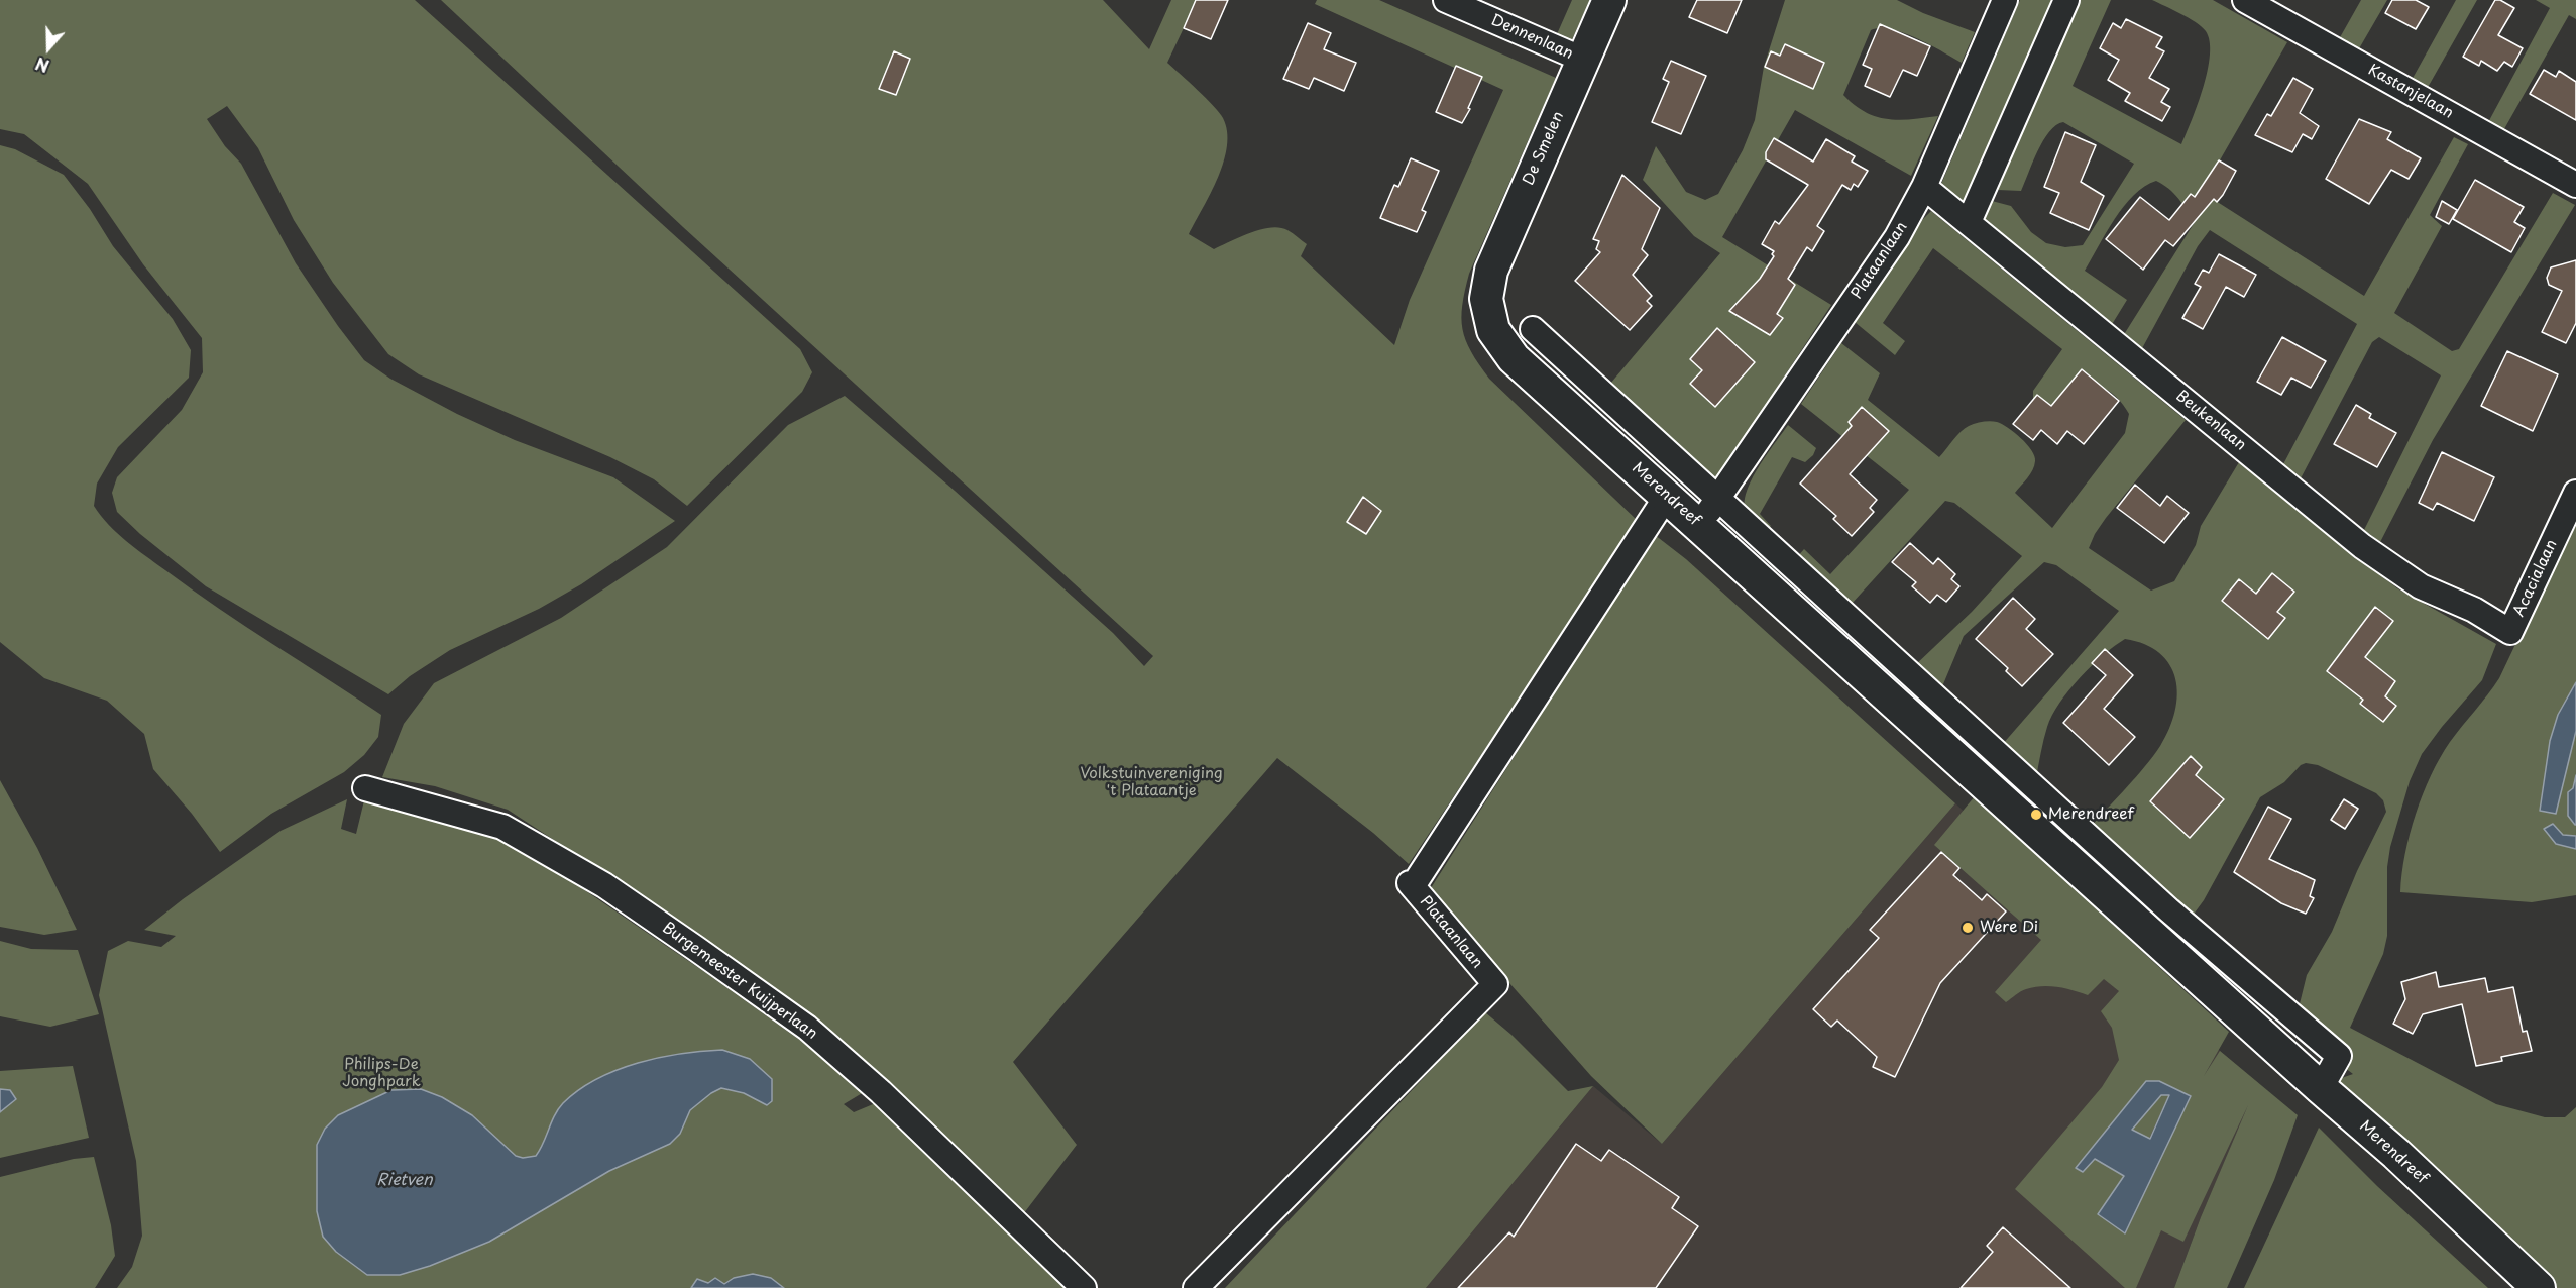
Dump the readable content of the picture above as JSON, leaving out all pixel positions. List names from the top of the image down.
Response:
{
  "streets": {
    "street": [
      "Dennenlaan",
      "Kastanjelaan",
      "De Smelen",
      "Plataanlaan",
      "Beukenlaan",
      "Merendreef",
      "Acacialaan",
      "Burgemeester Kuijperlaan"
    ]
  },
  "crossings": [
    ["Dennenlaan", "De Smelen"],
    ["De Smelen", "Merendreef"],
    ["Plataanlaan", "Beukenlaan"],
    ["Plataanlaan", "Merendreef"],
    ["Beukenlaan", "Acacialaan"]
  ],
  "water": ["Rietven"],
  "parks": ["Volkstuinvereniging 't Plataantje", "Philips-De Jonghpark"],
  "places": ["Merendreef", "Were Di"],
  "north": "bottom"
}
